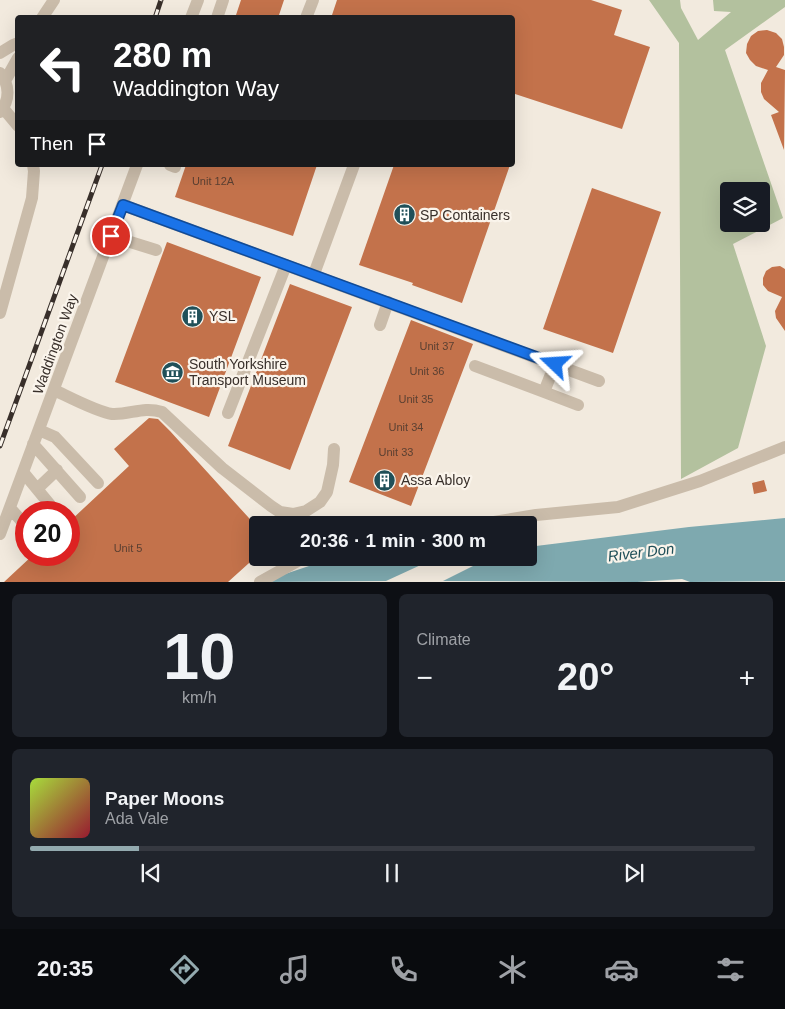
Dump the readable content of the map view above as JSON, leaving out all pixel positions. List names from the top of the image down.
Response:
{
  "streets": {
    "street": ["Waddington Way"]
  },
  "water": ["River Don"],
  "places": {
    "building": ["SP Containers", "YSL", "Assa Abloy"],
    "museum": ["South Yorkshire Transport Museum"]
  },
  "house_numbers": [
    "Unit 12A",
    "Unit 37",
    "Unit 36",
    "Unit 35",
    "Unit 34",
    "Unit 33",
    "Unit 5"
  ],
  "page": {
    "turn": ["280 m", "Waddington Way"],
    "then": "Then",
    "limit": "20",
    "trip": "20:36 · 1 min · 300 m",
    "tile": [
      ["10", "km/h"],
      "Climate"
    ],
    "heat": ["−", "20°", "+"],
    "song": ["Paper Moons", "Ada Vale"],
    "tabs": "20:35"
  }
}
